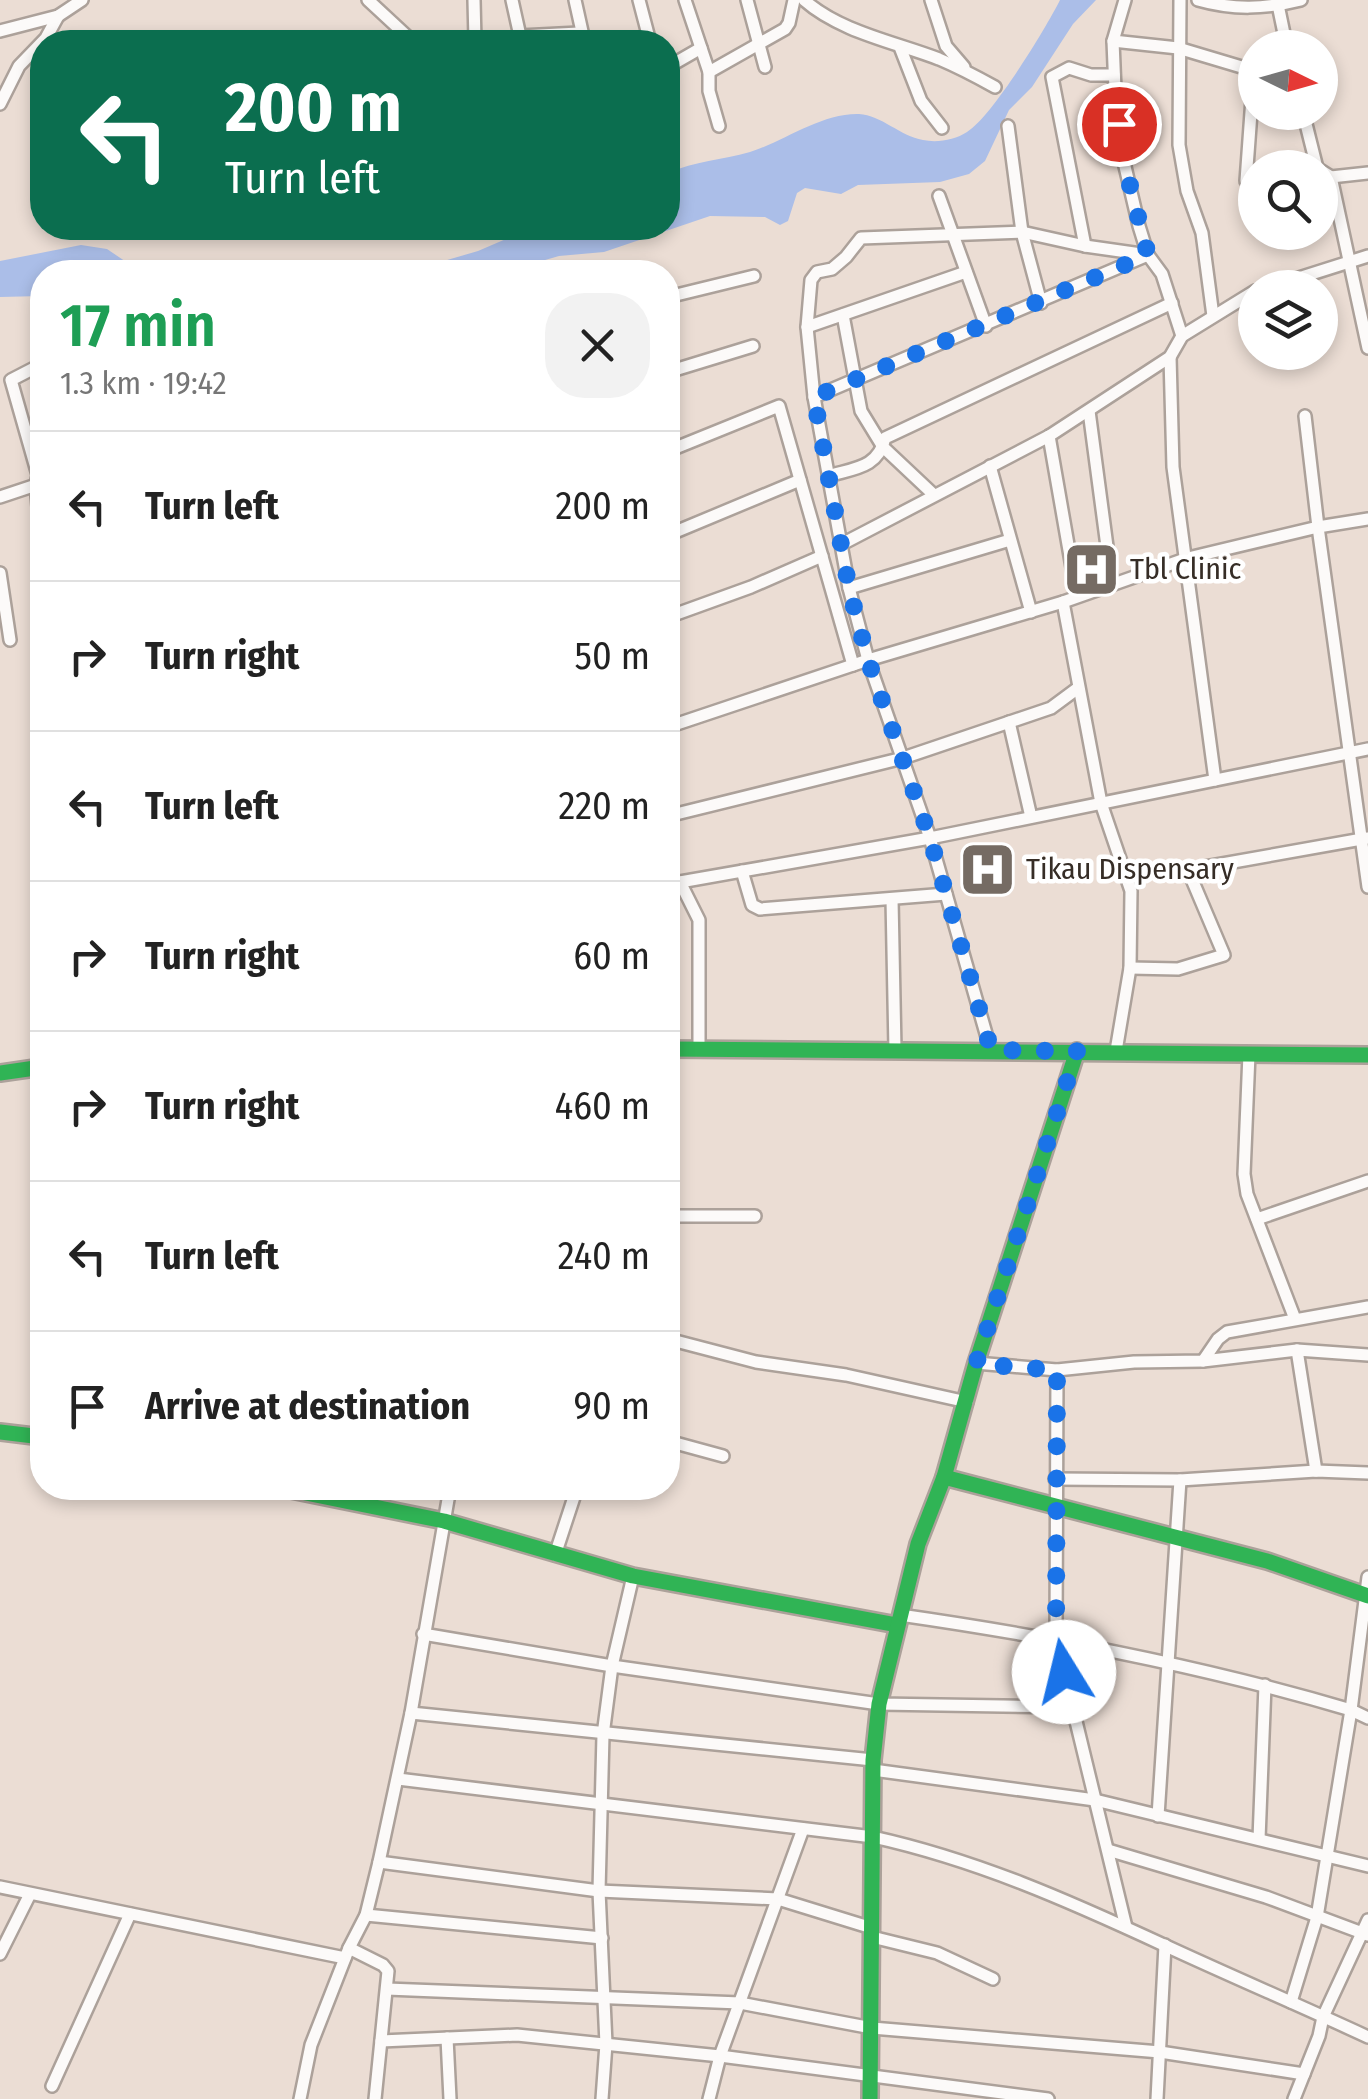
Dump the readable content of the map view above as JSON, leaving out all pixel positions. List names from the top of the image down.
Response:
{
  "places": {
    "hospital": ["Tbl Clinic", "Tikau Dispensary"]
  },
  "north": "right",
  "page": {
    "turn": ["200 m", "Turn left"],
    "heading": ["17 min", "1.3 km · 19:42"],
    "list": [
      {
        "name": "Turn left",
        "value": "200 m"
      },
      {
        "name": "Turn right",
        "value": "50 m"
      },
      {
        "name": "Turn left",
        "value": "220 m"
      },
      {
        "name": "Turn right",
        "value": "60 m"
      },
      {
        "name": "Turn right",
        "value": "460 m"
      },
      {
        "name": "Turn left",
        "value": "240 m"
      },
      {
        "name": "Arrive at destination",
        "value": "90 m"
      }
    ]
  }
}
